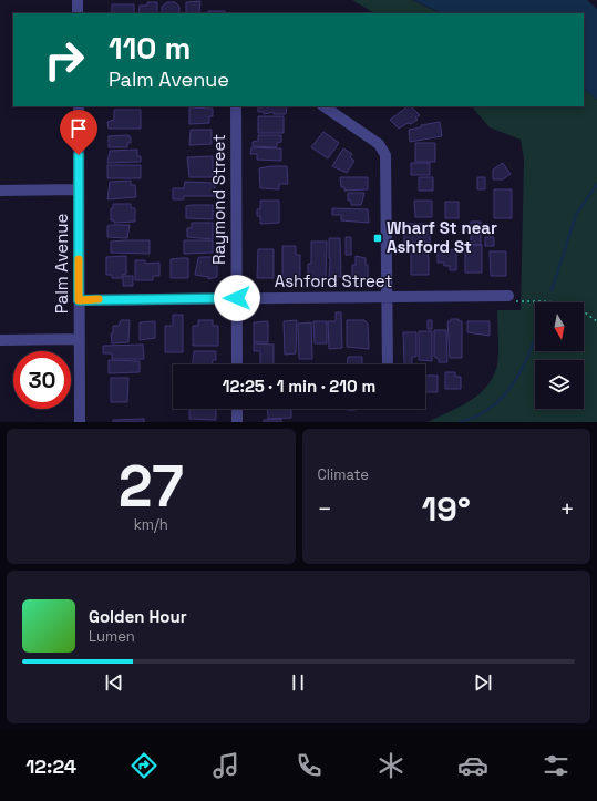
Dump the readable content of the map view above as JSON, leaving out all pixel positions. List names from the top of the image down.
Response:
{
  "streets": {
    "street": ["Raymond Street", "Palm Avenue", "Ashford Street"]
  },
  "crossings": [
    ["Raymond Street", "Ashford Street"],
    ["Palm Avenue", "Ashford Street"]
  ],
  "places": {
    "transit": ["Wharf St near Ashford St"]
  },
  "north": "bottom",
  "page": {
    "turn": ["110 m", "Palm Avenue"],
    "limit": "30",
    "trip": "12:25 · 1 min · 210 m",
    "tile": [
      ["27", "km/h"],
      "Climate"
    ],
    "heat": ["−", "19°", "+"],
    "song": ["Golden Hour", "Lumen"],
    "tabs": "12:24"
  }
}
